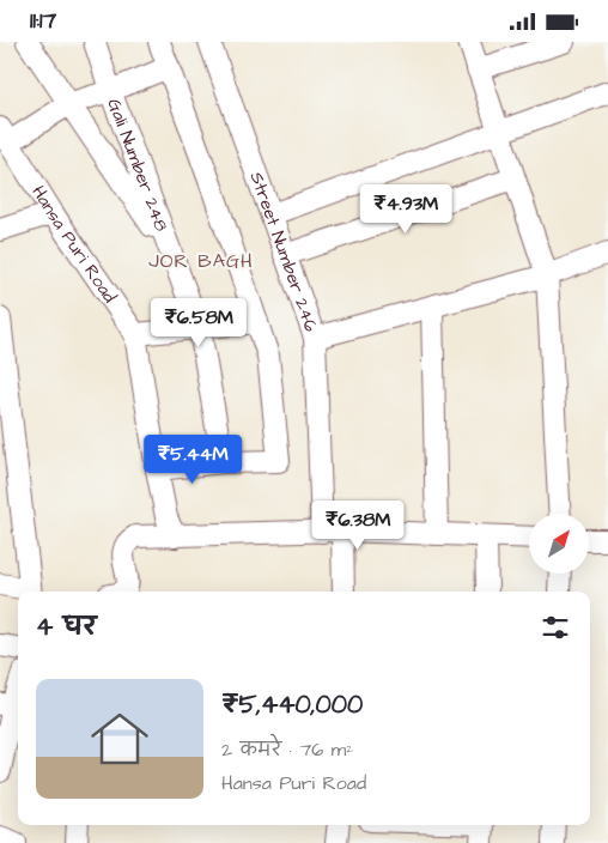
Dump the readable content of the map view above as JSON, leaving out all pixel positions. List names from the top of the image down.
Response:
{
  "streets": {
    "street": ["Gali Number 248", "Hansa Puri Road", "Street Number 246"]
  },
  "districts": ["JOR BAGH"],
  "north": "top right",
  "page": {
    "status": "11:17",
    "price": [
      "₹4.93M",
      "₹6.58M",
      "₹5.44M",
      "₹6.38M"
    ],
    "heading": "4 घर",
    "list": [
      {
        "name": "₹5,440,000",
        "note": "2 कमरे · 76 m² · Hansa Puri Road"
      }
    ]
  }
}
